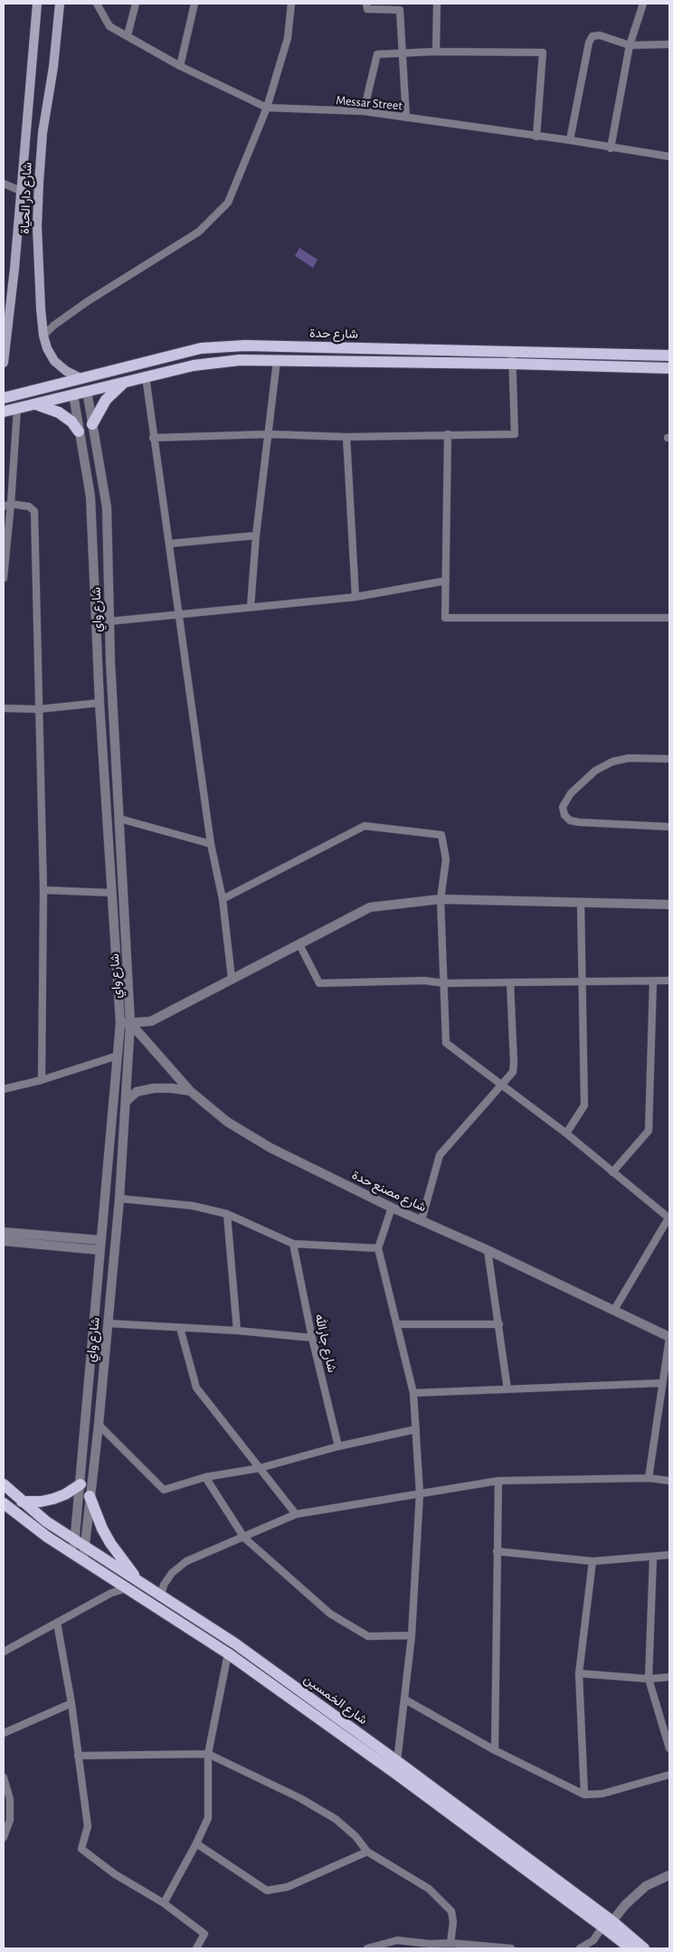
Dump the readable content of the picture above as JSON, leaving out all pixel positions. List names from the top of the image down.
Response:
{
  "streets": {
    "main road": ["شارع دار الحياة", "شارع حدة", "شارع الخمسين"],
    "street": [
      "Messar Street",
      "شارع واي",
      "شارع مصنع حدة",
      "شارع جارالله"
    ]
  },
  "crossings": [
    ["شارع دار الحياة", "شارع حدة"],
    ["شارع واي", "شارع مصنع حدة"],
    ["شارع واي", "شارع الخمسين"]
  ]
}
